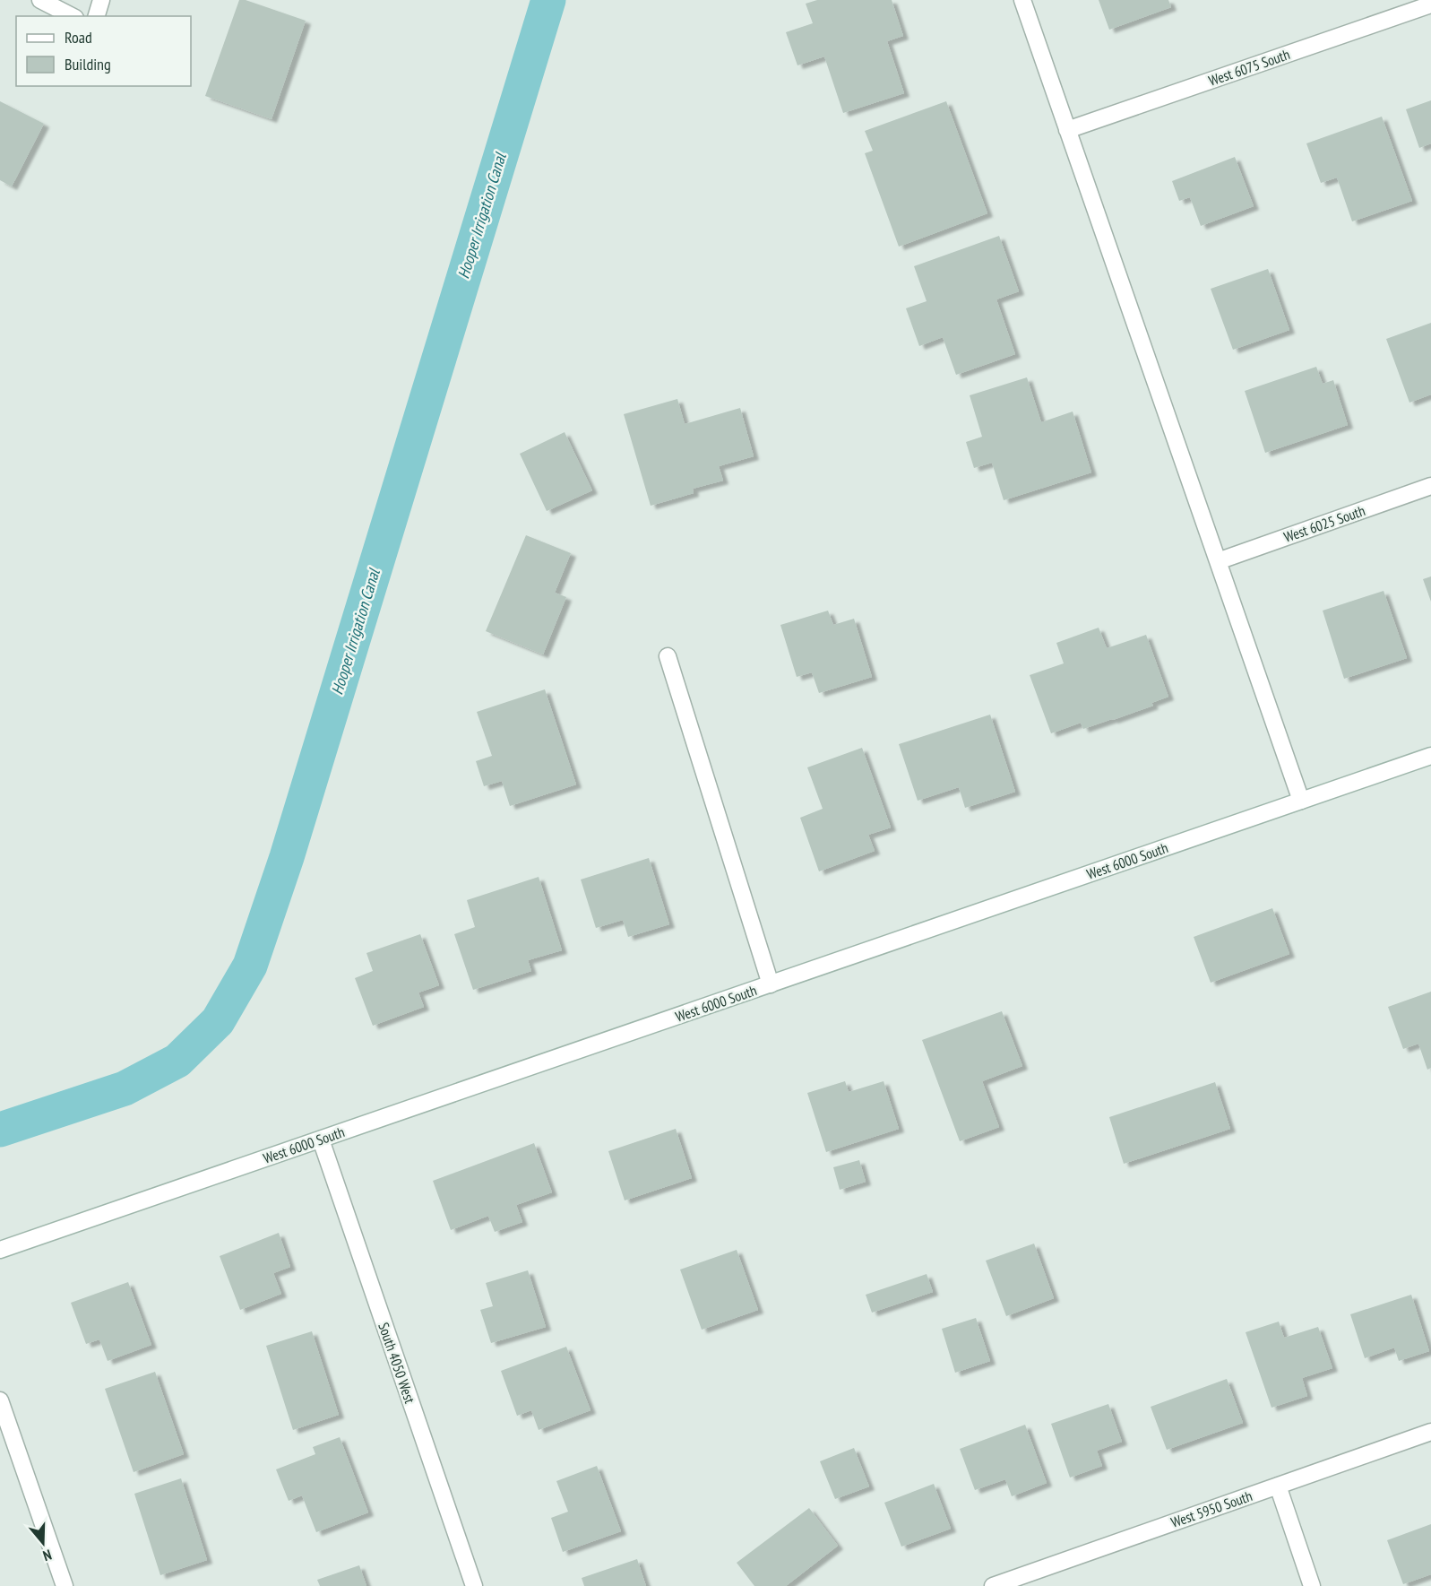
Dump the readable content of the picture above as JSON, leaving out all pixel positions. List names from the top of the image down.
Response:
{
  "streets": {
    "street": [
      "West 6075 South",
      "West 6025 South",
      "West 6000 South",
      "South 4050 West",
      "West 5950 South"
    ]
  },
  "crossings": [
    ["West 6000 South", "South 4050 West"]
  ],
  "water": ["Hooper Irrigation Canal"],
  "legend": ["Road", "Building"],
  "north": "bottom"
}
